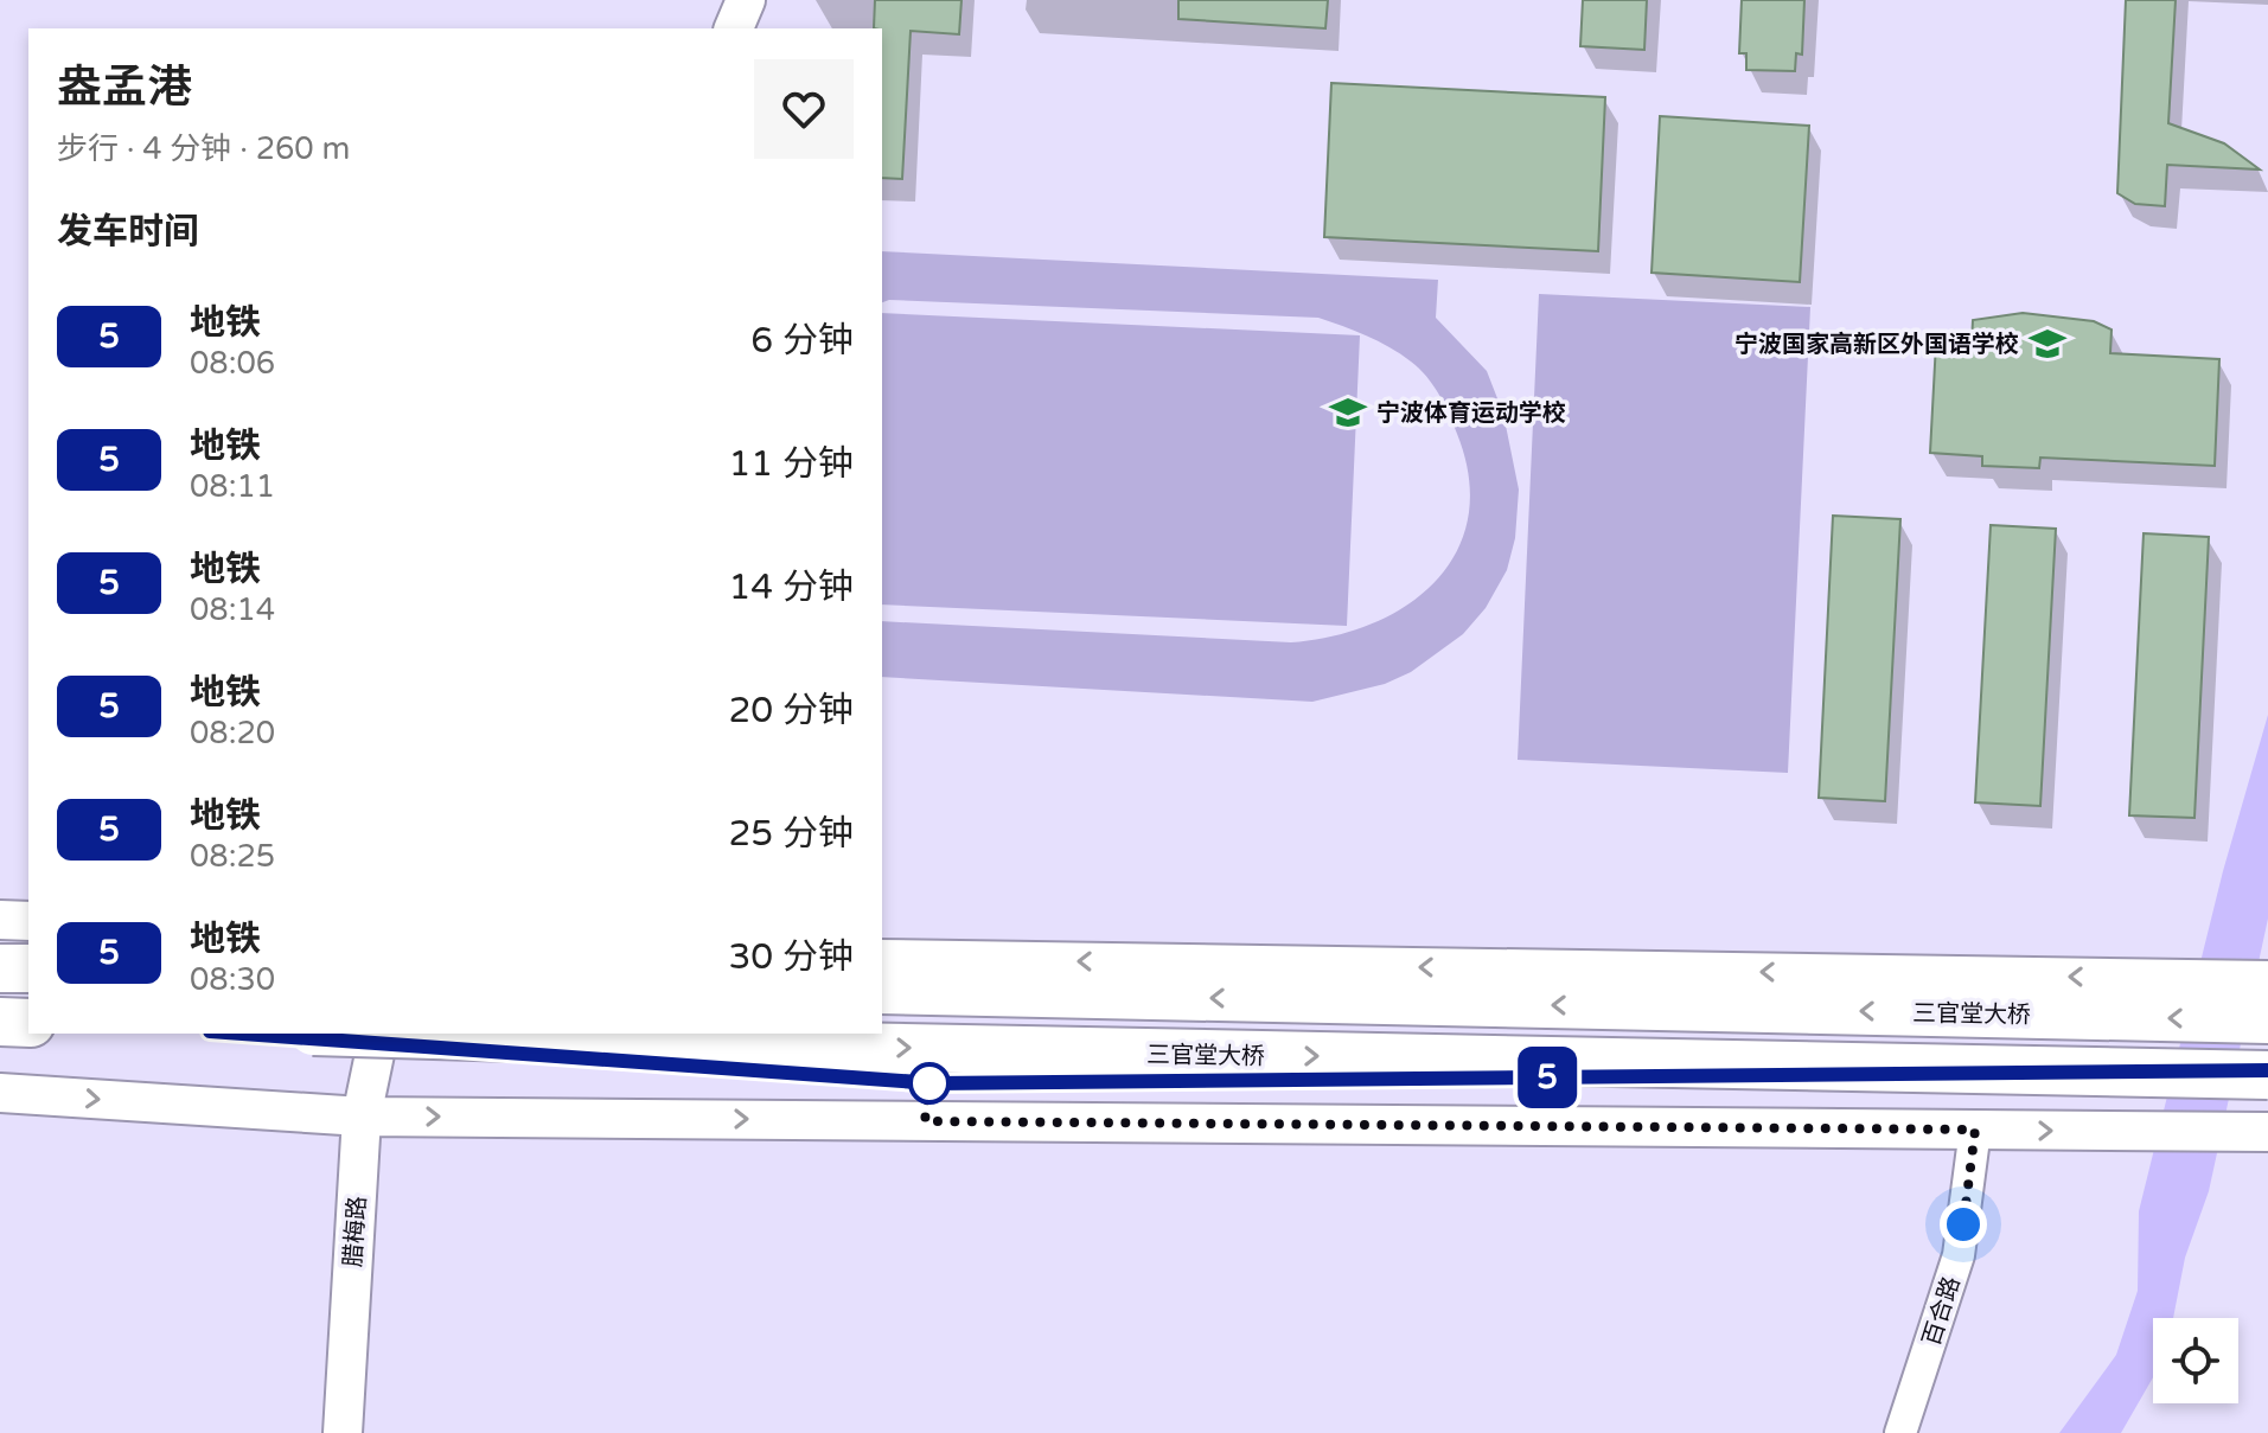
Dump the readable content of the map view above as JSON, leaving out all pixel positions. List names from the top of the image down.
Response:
{
  "streets": {
    "main road": ["三官堂大桥"],
    "street": ["腊梅路", "百合路"]
  },
  "places": {
    "school or university": ["宁波国家高新区外国语学校", "宁波体育运动学校"]
  },
  "lines": ["metro line 5"],
  "page": {
    "on_map": "5",
    "heading": [
      ["盎孟港", "步行 · 4 分钟 · 260 m"],
      "发车时间"
    ],
    "list": [
      {
        "mark": "5",
        "name": "地铁",
        "note": "08:06",
        "value": "6 分钟"
      },
      {
        "mark": "5",
        "name": "地铁",
        "note": "08:11",
        "value": "11 分钟"
      },
      {
        "mark": "5",
        "name": "地铁",
        "note": "08:14",
        "value": "14 分钟"
      },
      {
        "mark": "5",
        "name": "地铁",
        "note": "08:20",
        "value": "20 分钟"
      },
      {
        "mark": "5",
        "name": "地铁",
        "note": "08:25",
        "value": "25 分钟"
      },
      {
        "mark": "5",
        "name": "地铁",
        "note": "08:30",
        "value": "30 分钟"
      }
    ]
  }
}
